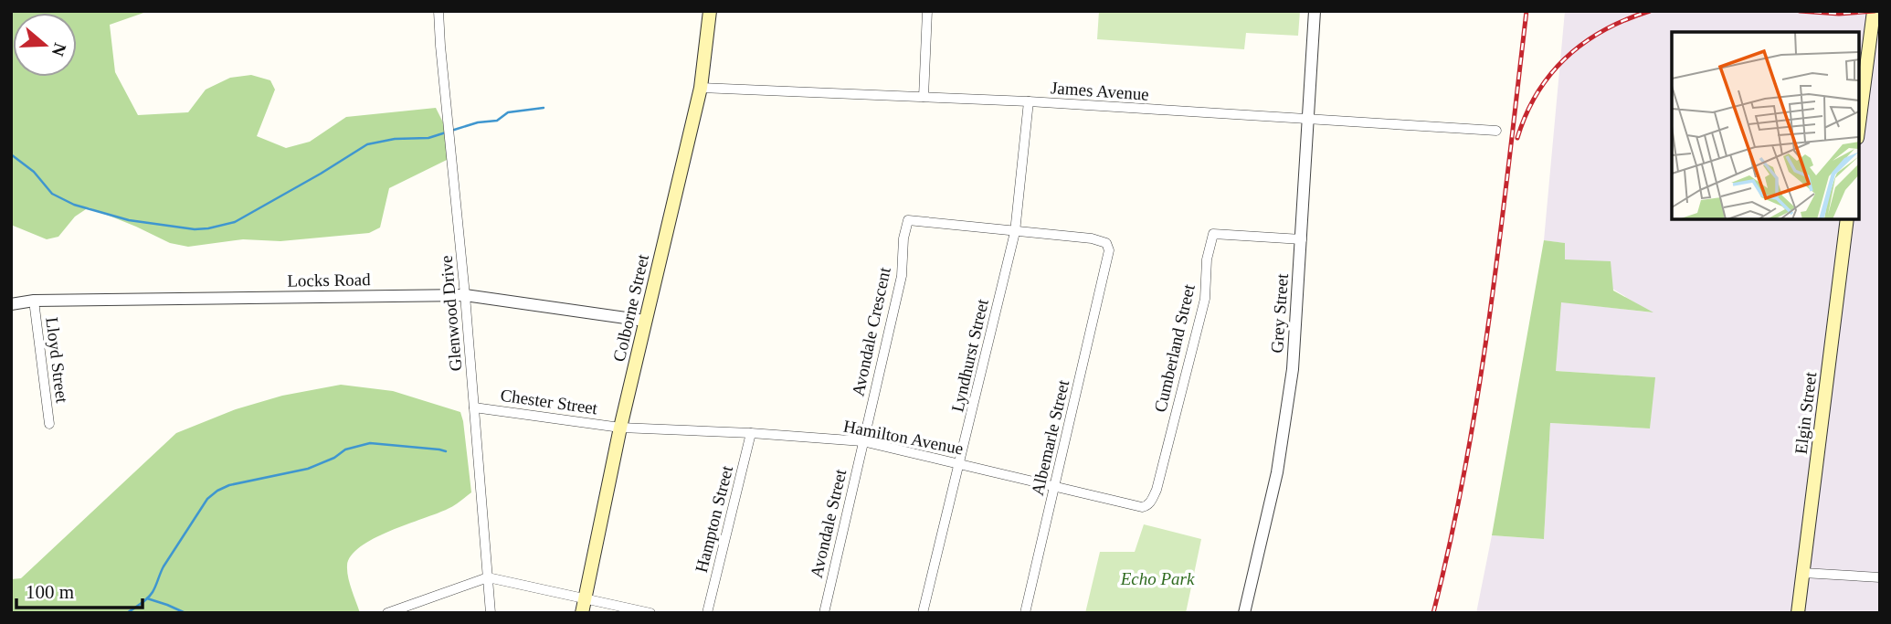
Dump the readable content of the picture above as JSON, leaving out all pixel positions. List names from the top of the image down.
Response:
{
  "streets": {
    "main road": ["Colborne Street", "Elgin Street"],
    "street": [
      "James Avenue",
      "Locks Road",
      "Glenwood Drive",
      "Grey Street",
      "Avondale Crescent",
      "Cumberland Street",
      "Lyndhurst Street",
      "Lloyd Street",
      "Chester Street",
      "Hamilton Avenue",
      "Albemarle Street",
      "Hampton Street",
      "Avondale Street"
    ]
  },
  "crossings": [
    ["James Avenue", "Colborne Street"],
    ["James Avenue", "Grey Street"],
    ["James Avenue", "Lyndhurst Street"],
    ["Locks Road", "Colborne Street"],
    ["Locks Road", "Glenwood Drive"],
    ["Locks Road", "Lloyd Street"],
    ["Colborne Street", "Chester Street"],
    ["Colborne Street", "Hamilton Avenue"],
    ["Glenwood Drive", "Chester Street"],
    ["Grey Street", "Cumberland Street"],
    ["Avondale Crescent", "Lyndhurst Street"],
    ["Avondale Crescent", "Hamilton Avenue"],
    ["Avondale Crescent", "Albemarle Street"],
    ["Avondale Crescent", "Avondale Street"],
    ["Cumberland Street", "Hamilton Avenue"],
    ["Lyndhurst Street", "Hamilton Avenue"],
    ["Lyndhurst Street", "Albemarle Street"],
    ["Chester Street", "Hamilton Avenue"],
    ["Hamilton Avenue", "Albemarle Street"],
    ["Hamilton Avenue", "Hampton Street"],
    ["Hamilton Avenue", "Avondale Street"]
  ],
  "parks": ["Echo Park"],
  "scale_bar": "100 m",
  "north": "right"
}
